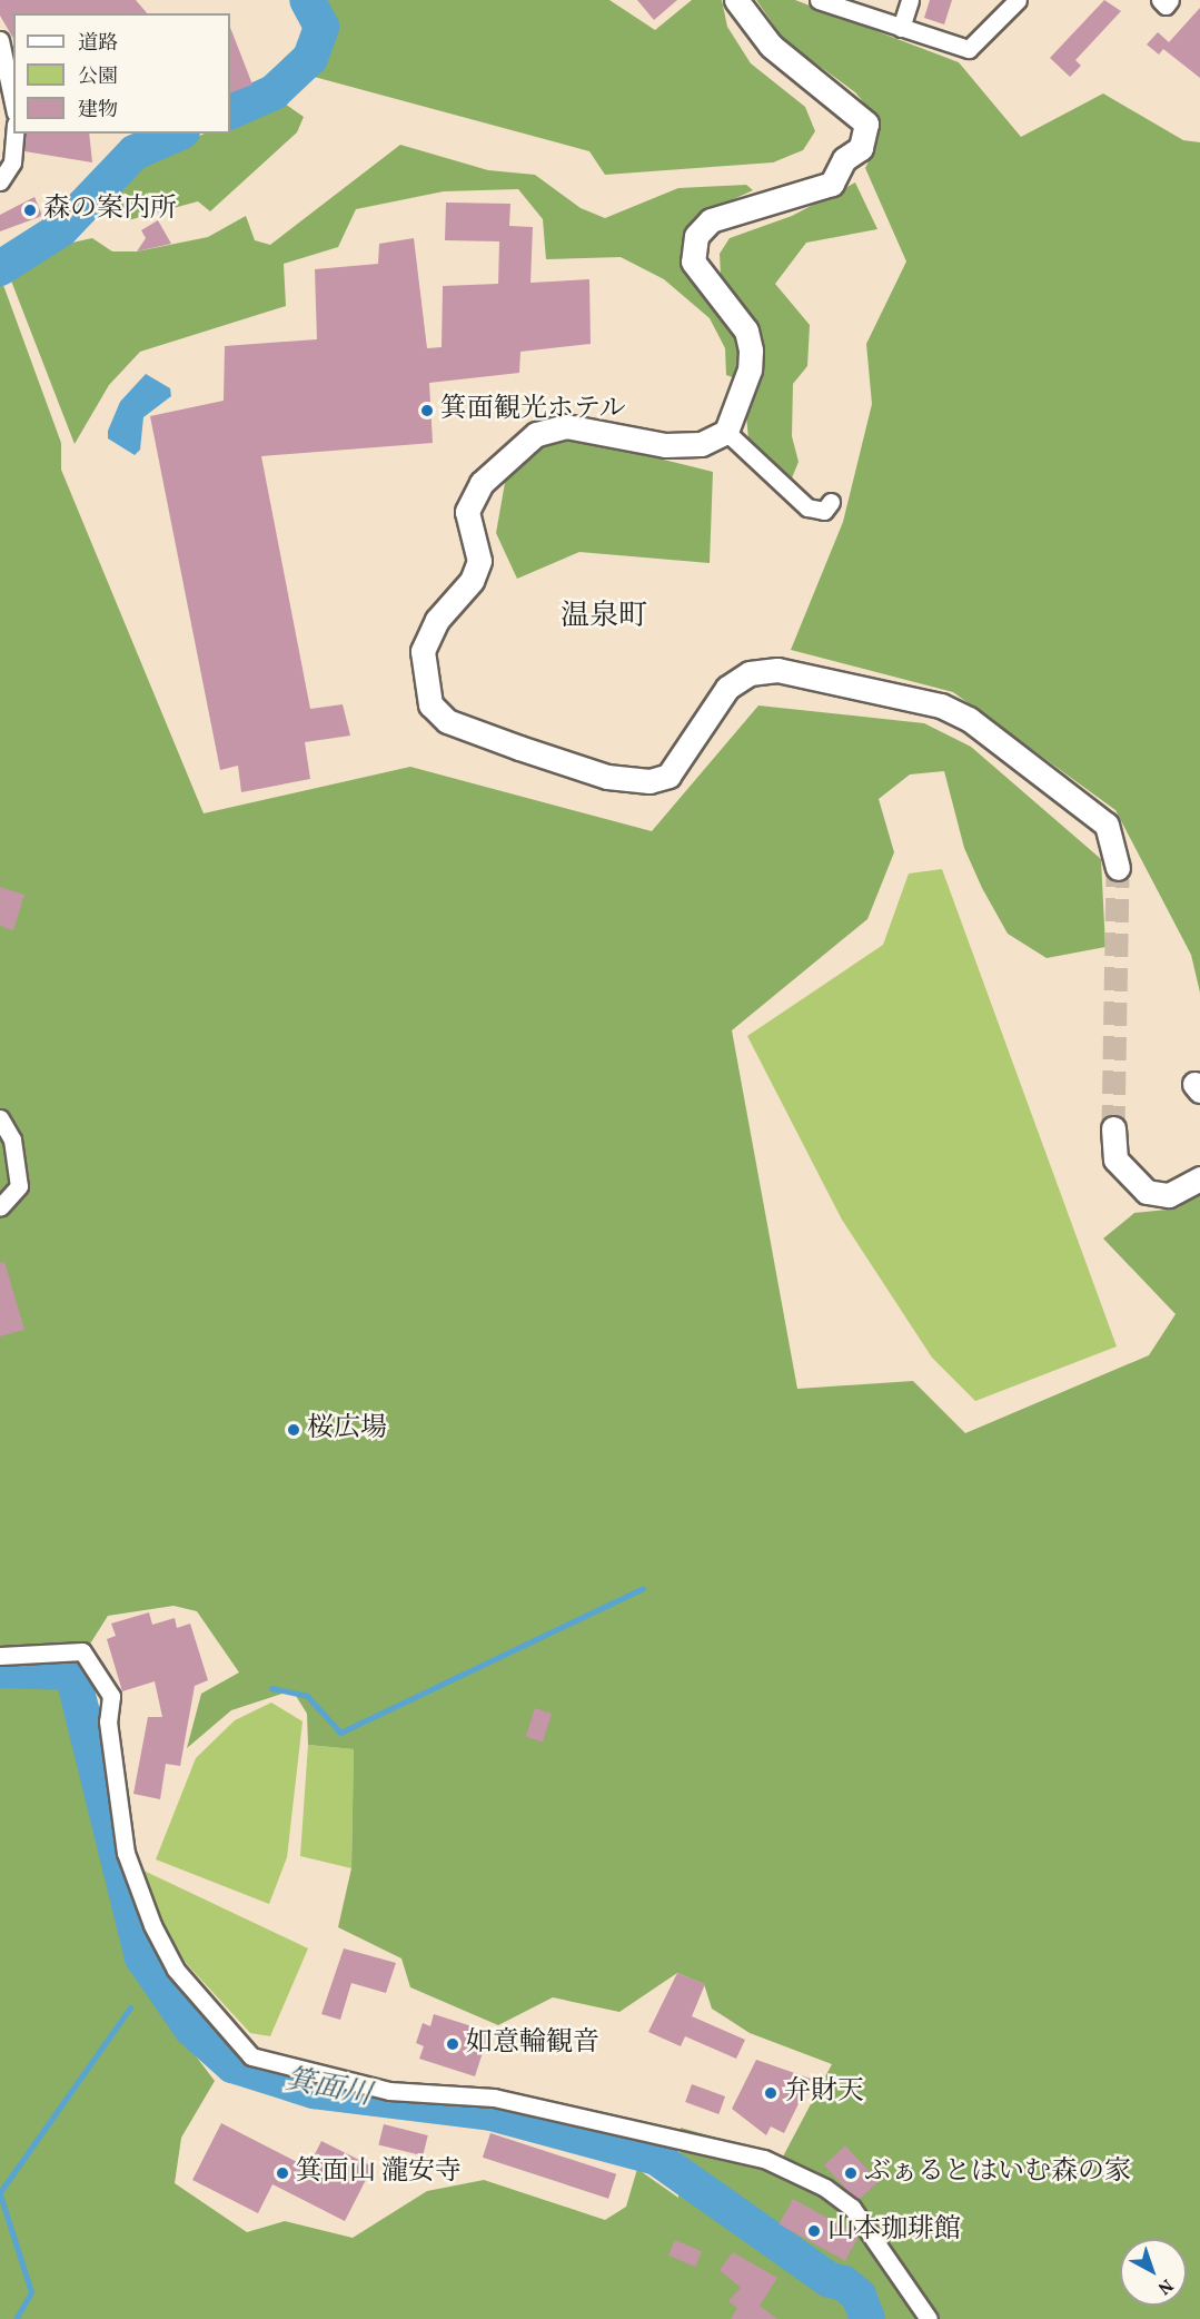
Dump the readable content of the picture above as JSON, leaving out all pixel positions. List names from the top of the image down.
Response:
{
  "districts": ["温泉町"],
  "water": ["箕面川"],
  "places": [
    "森の案内所",
    "箕面観光ホテル",
    "桜広場",
    "如意輪観音",
    "弁財天",
    "箕面山 瀧安寺",
    "ぶぁるとはいむ森の家",
    "山本珈琲館"
  ],
  "legend": ["道路", "公園", "建物"],
  "north": "bottom right"
}
